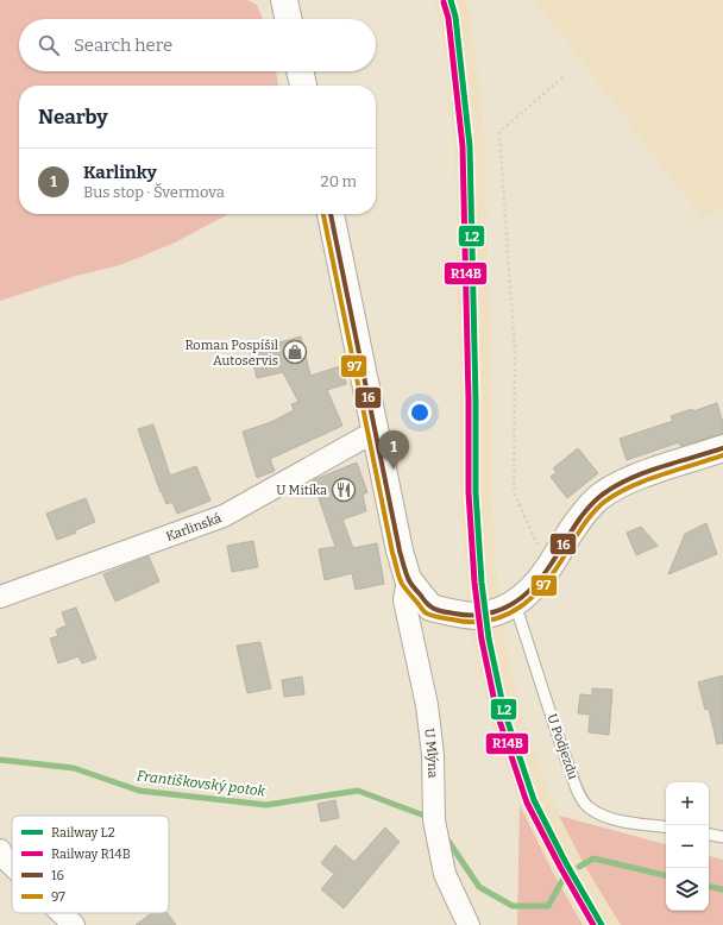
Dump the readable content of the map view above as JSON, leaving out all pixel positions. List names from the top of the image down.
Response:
{
  "streets": {
    "street": ["Karlinská", "U Mlýna"],
    "lane": ["U Podjezdu"]
  },
  "water": ["Františkovský potok"],
  "places": {
    "shop": ["Roman Pospíšil Autoservis"],
    "restaurant": ["U Mitíka"]
  },
  "lines": [
    "rail line L2",
    "rail line R14B",
    "transit line 16",
    "transit line 97"
  ],
  "legend": [
    "Railway L2",
    "Railway R14B",
    "16",
    "97"
  ],
  "page": {
    "search": "Search here",
    "heading": "Nearby",
    "list": [
      {
        "mark": "1",
        "name": "Karlinky",
        "note": "Bus stop · Švermova",
        "value": "20 m"
      }
    ],
    "pins": "1",
    "map_buttons": ["+", "−"]
  }
}
